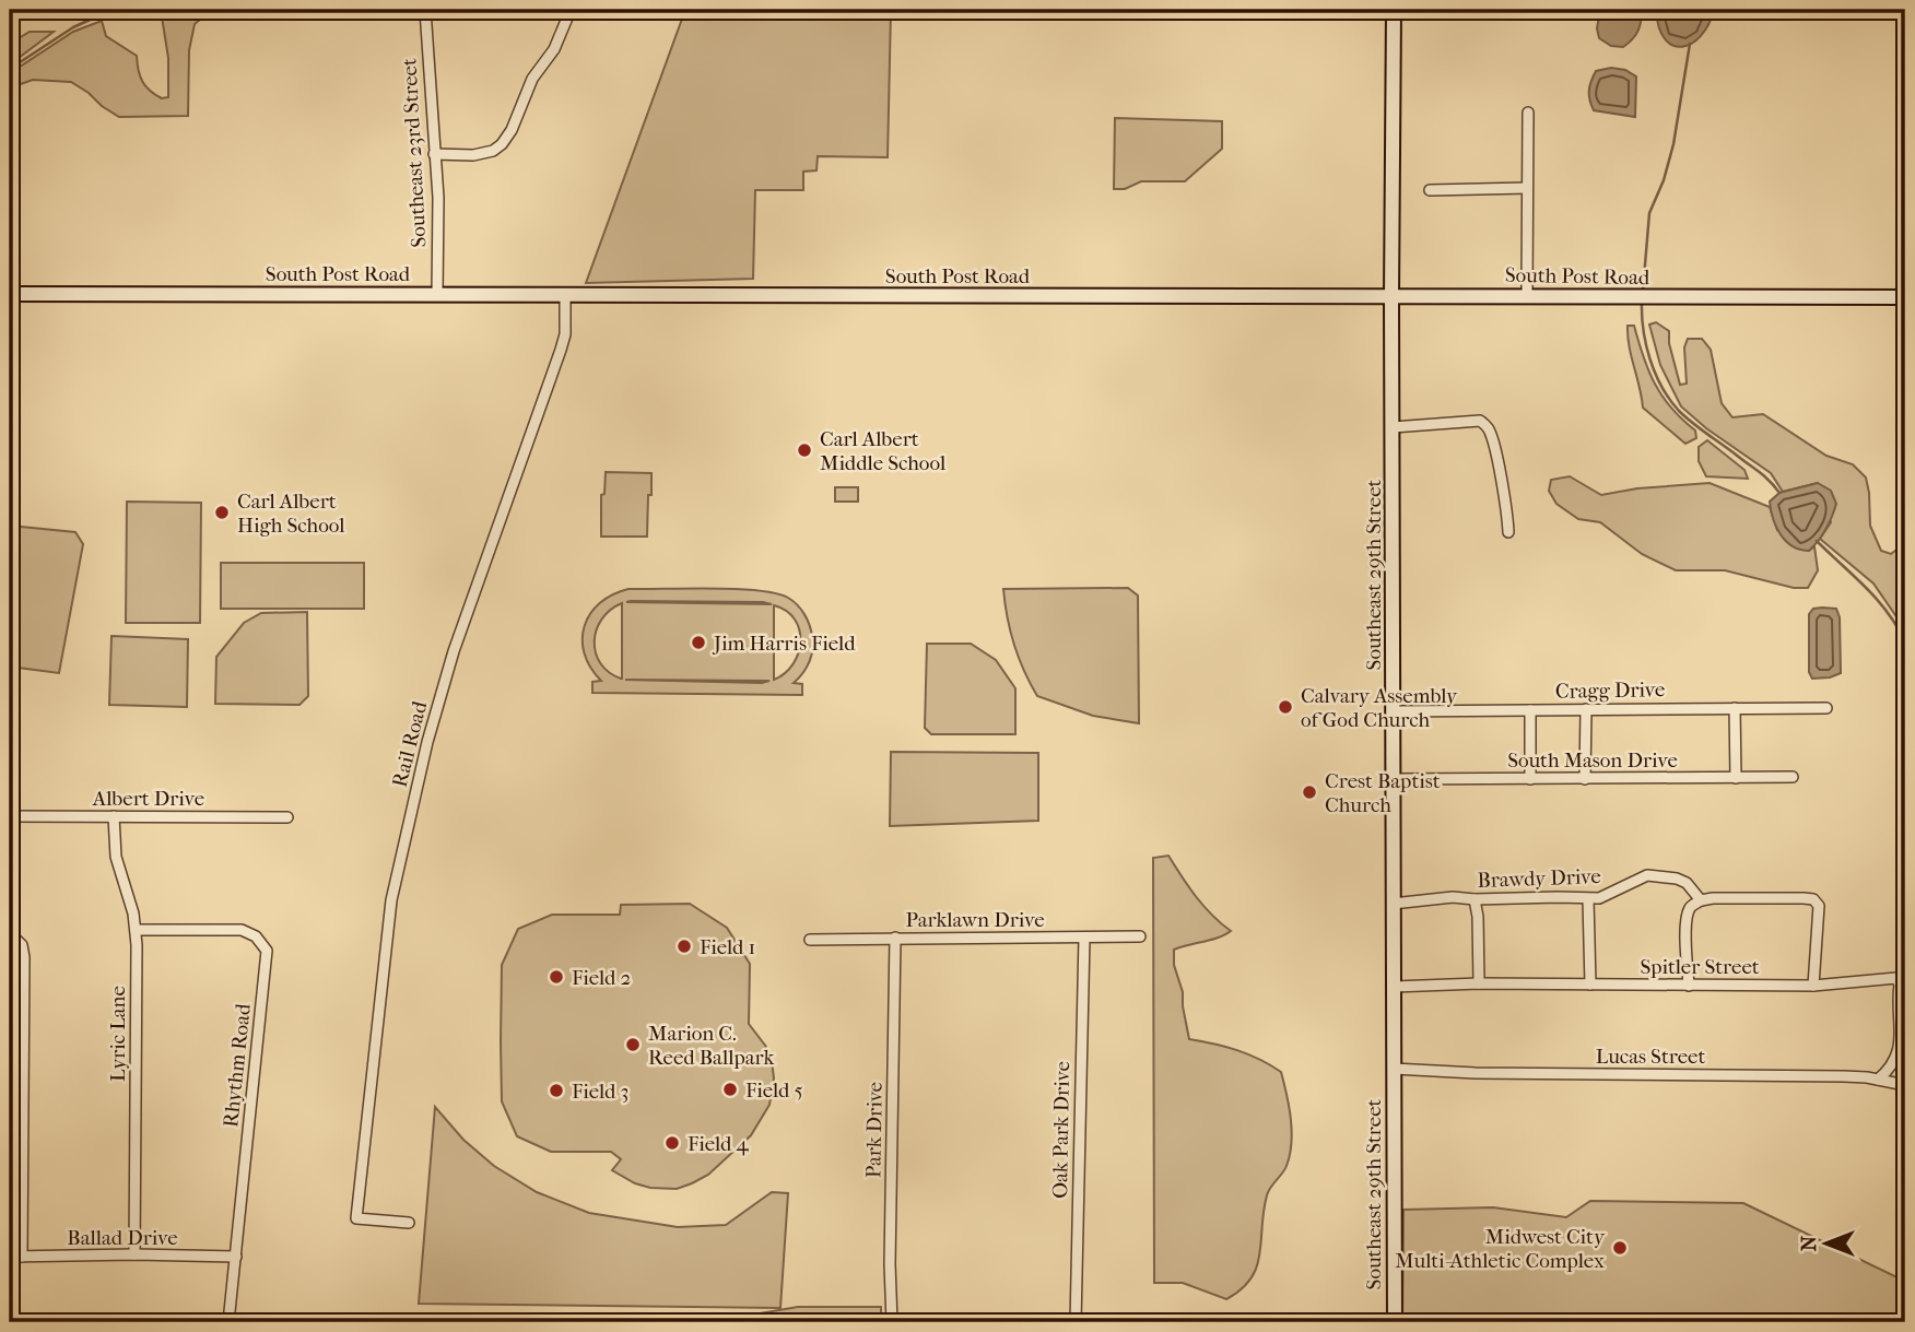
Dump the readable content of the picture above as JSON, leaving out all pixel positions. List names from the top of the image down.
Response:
{
  "streets": {
    "main road": ["South Post Road", "Southeast 29th Street"],
    "street": [
      "Southeast 23rd Street",
      "Cragg Drive",
      "Rail Road",
      "South Mason Drive",
      "Albert Drive",
      "Brawdy Drive",
      "Parklawn Drive",
      "Spitler Street",
      "Lyric Lane",
      "Lucas Street",
      "Rhythm Road",
      "Park Drive",
      "Oak Park Drive",
      "Ballad Drive"
    ]
  },
  "crossings": [
    ["Southeast 23rd Street", "South Post Road"],
    ["South Post Road", "Southeast 29th Street"],
    ["South Post Road", "Rail Road"],
    ["Southeast 29th Street", "Cragg Drive"],
    ["Southeast 29th Street", "South Mason Drive"],
    ["Southeast 29th Street", "Brawdy Drive"],
    ["Southeast 29th Street", "Spitler Street"],
    ["Southeast 29th Street", "Lucas Street"],
    ["Albert Drive", "Lyric Lane"],
    ["Parklawn Drive", "Park Drive"],
    ["Parklawn Drive", "Oak Park Drive"],
    ["Spitler Street", "Lucas Street"],
    ["Lyric Lane", "Rhythm Road"],
    ["Lyric Lane", "Ballad Drive"],
    ["Rhythm Road", "Ballad Drive"]
  ],
  "places": [
    "Carl Albert Middle School",
    "Carl Albert High School",
    "Jim Harris Field",
    "Calvary Assembly of God Church",
    "Crest Baptist Church",
    "Field 1",
    "Field 2",
    "Marion C. Reed Ballpark",
    "Field 5",
    "Field 3",
    "Field 4",
    "Midwest City Multi-Athletic Complex"
  ],
  "north": "left"
}
